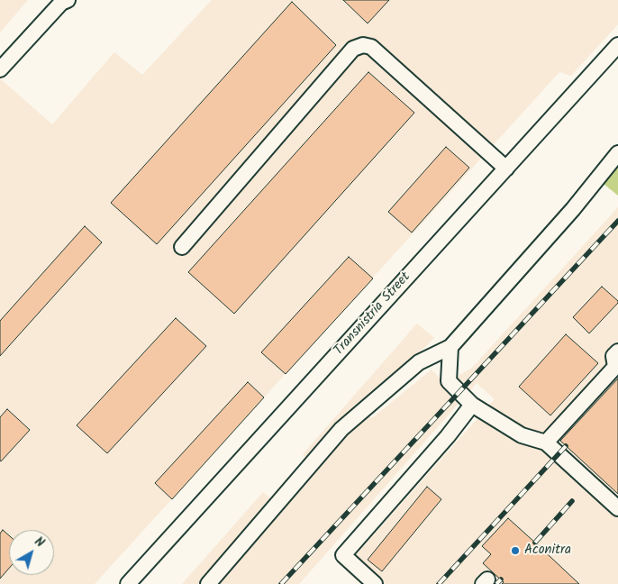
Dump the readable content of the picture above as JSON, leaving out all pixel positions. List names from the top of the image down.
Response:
{
  "streets": {
    "street": ["Transnistria Street"]
  },
  "places": ["Aconitra"],
  "north": "top right"
}
